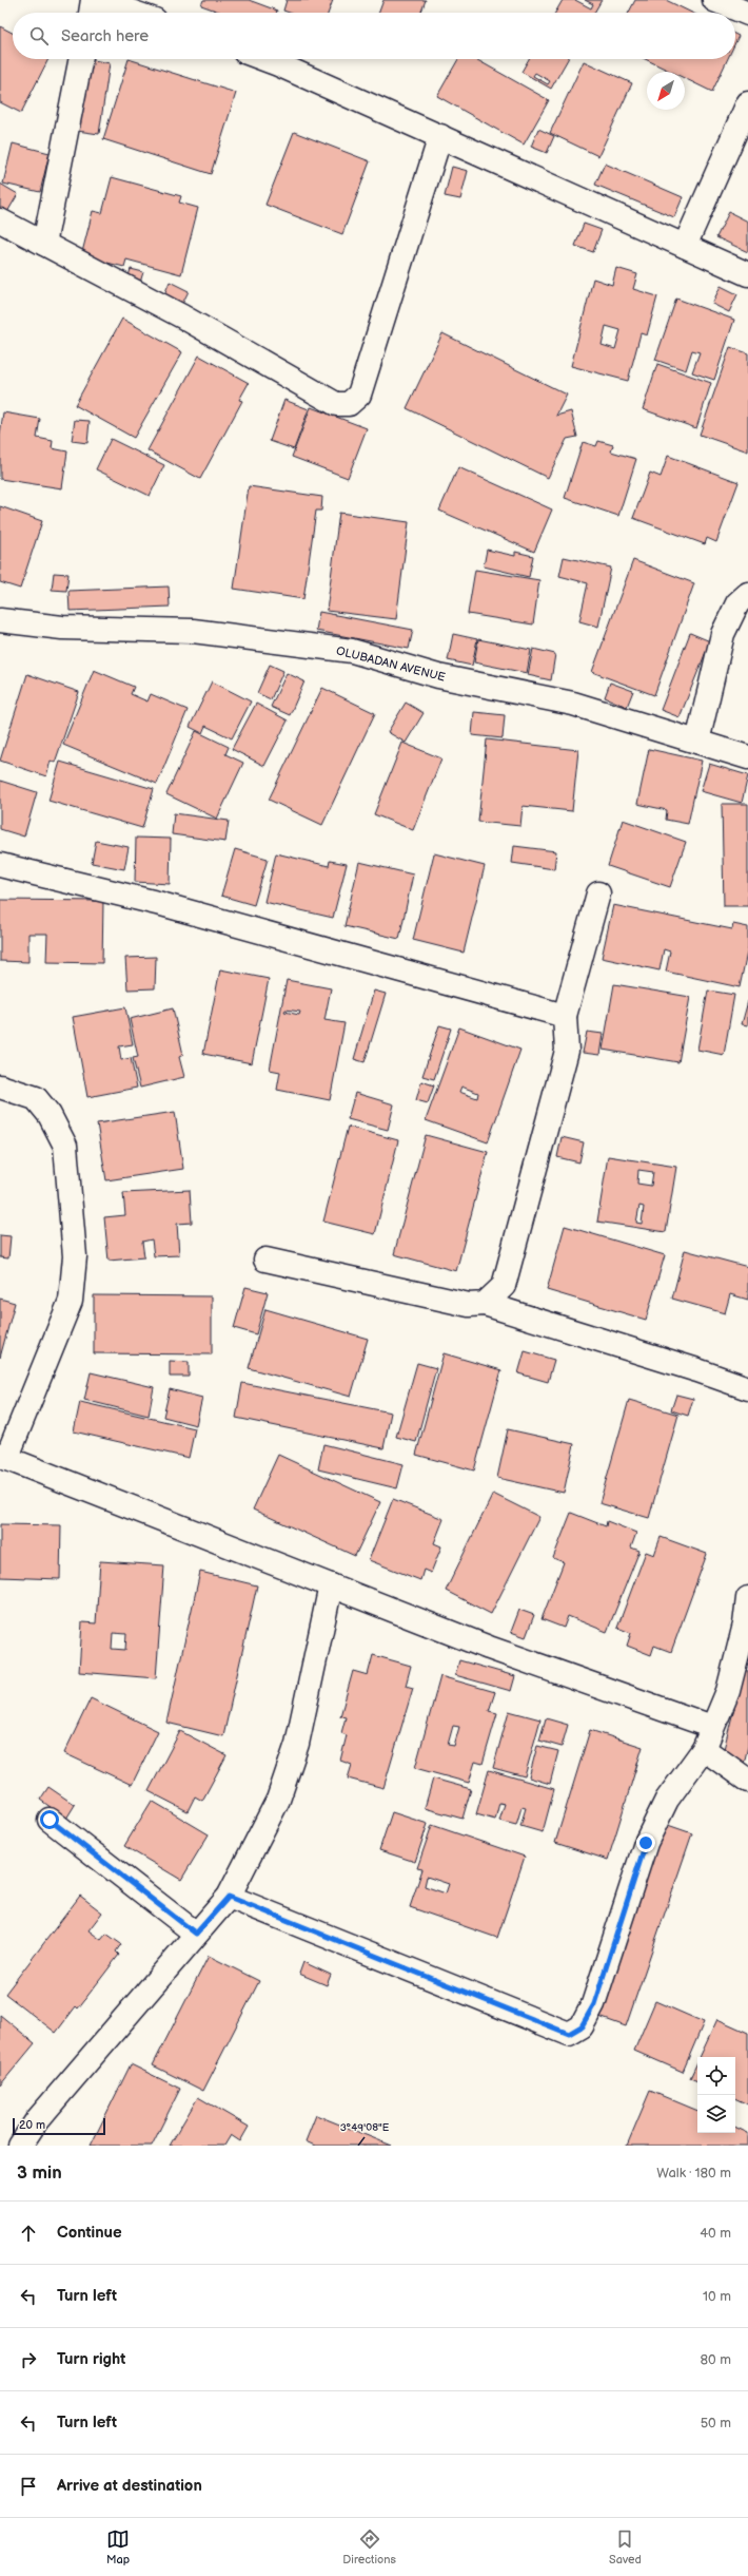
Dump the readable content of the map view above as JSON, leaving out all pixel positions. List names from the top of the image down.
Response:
{
  "streets": {
    "street": ["OLUBADAN AVENUE"]
  },
  "scale_bar": "20 m",
  "north": "bottom left",
  "page": {
    "search": "Search here",
    "scale": "20 m",
    "heading": ["3 min", "Walk · 180 m"],
    "list": [
      ["Continue", "40 m"],
      ["Turn left", "10 m"],
      ["Turn right", "80 m"],
      ["Turn left", "50 m"],
      "Arrive at destination"
    ],
    "nav": ["Map", "Directions", "Saved"]
  },
  "coordinates": ["3°49'08\"E"]
}
